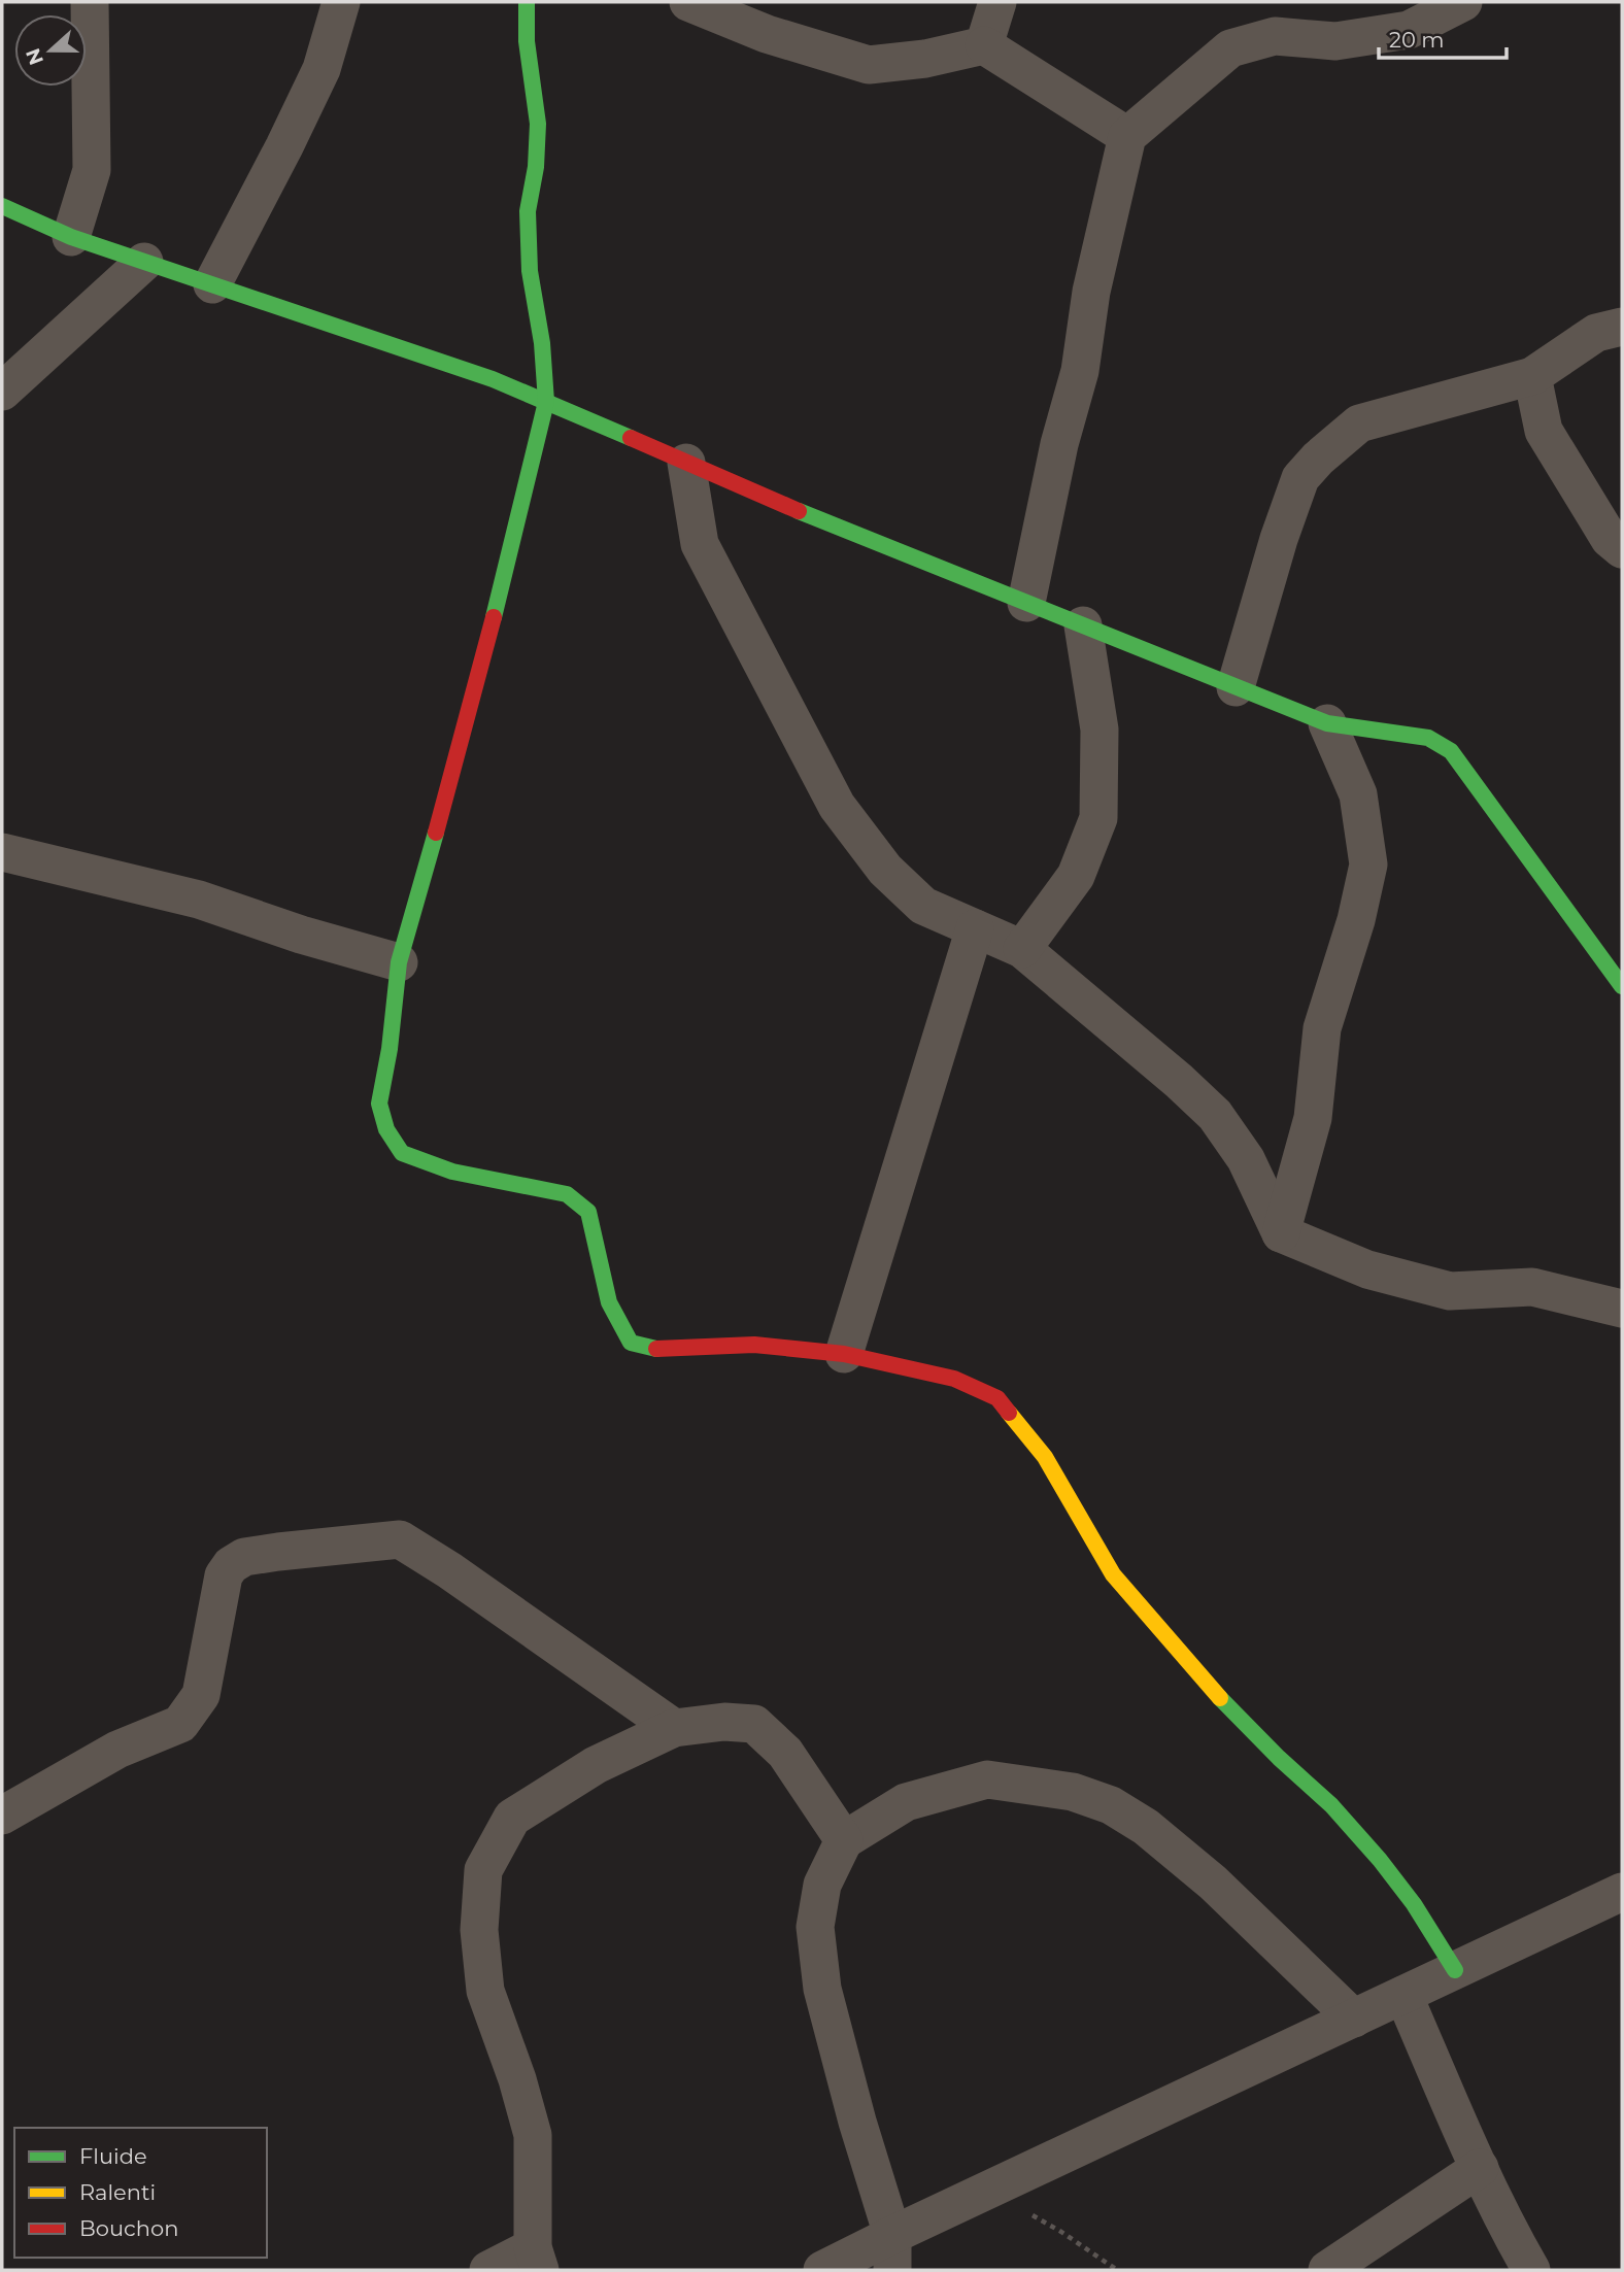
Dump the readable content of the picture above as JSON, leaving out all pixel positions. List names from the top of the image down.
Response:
{
  "legend": ["Fluide", "Ralenti", "Bouchon"],
  "scale_bar": "20 m",
  "north": "left"
}
